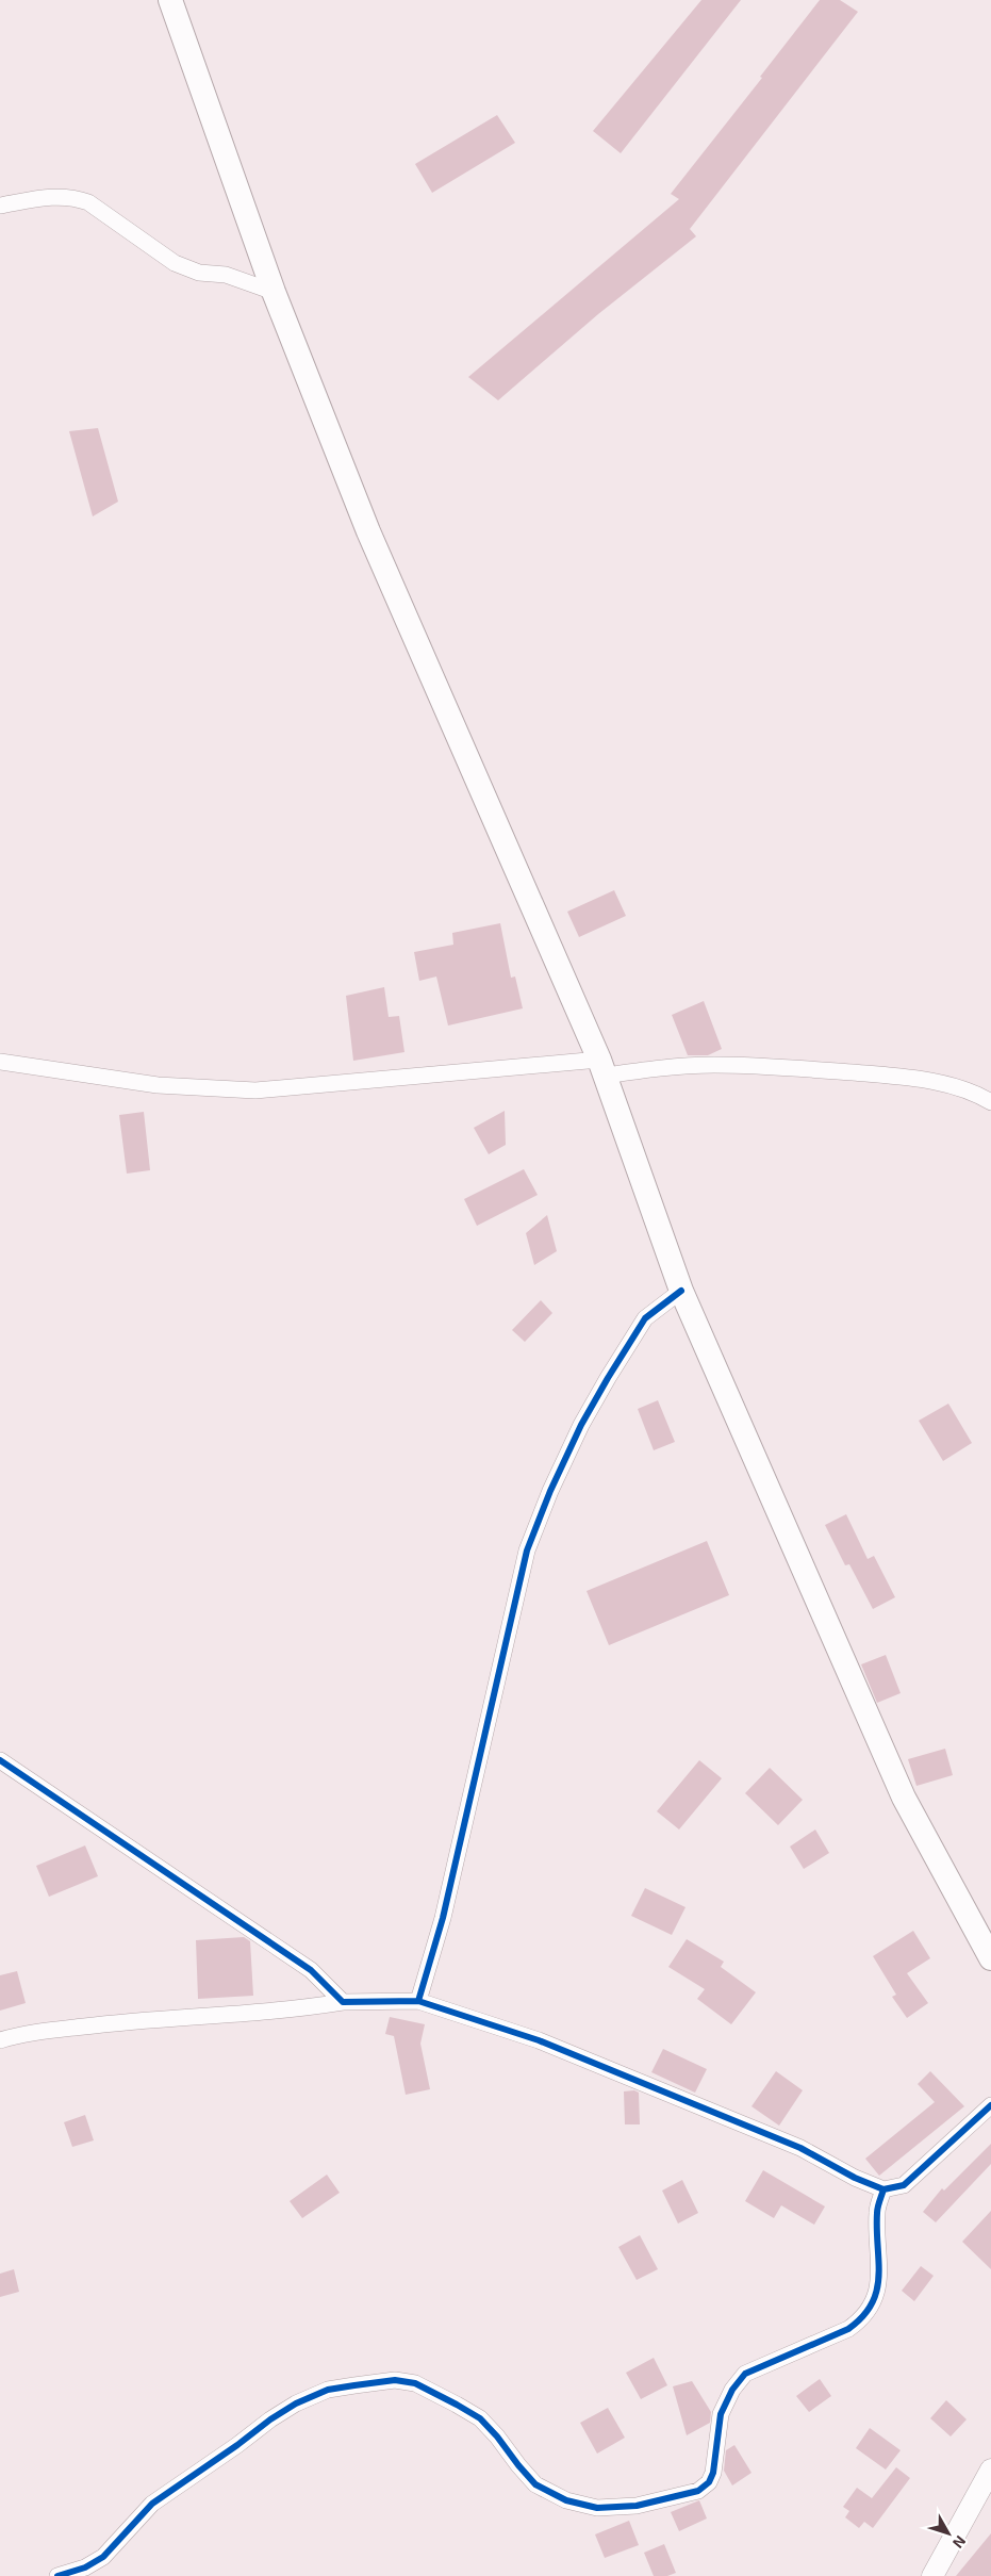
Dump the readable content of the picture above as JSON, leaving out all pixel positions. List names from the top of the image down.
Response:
{
  "north": "bottom right"
}
